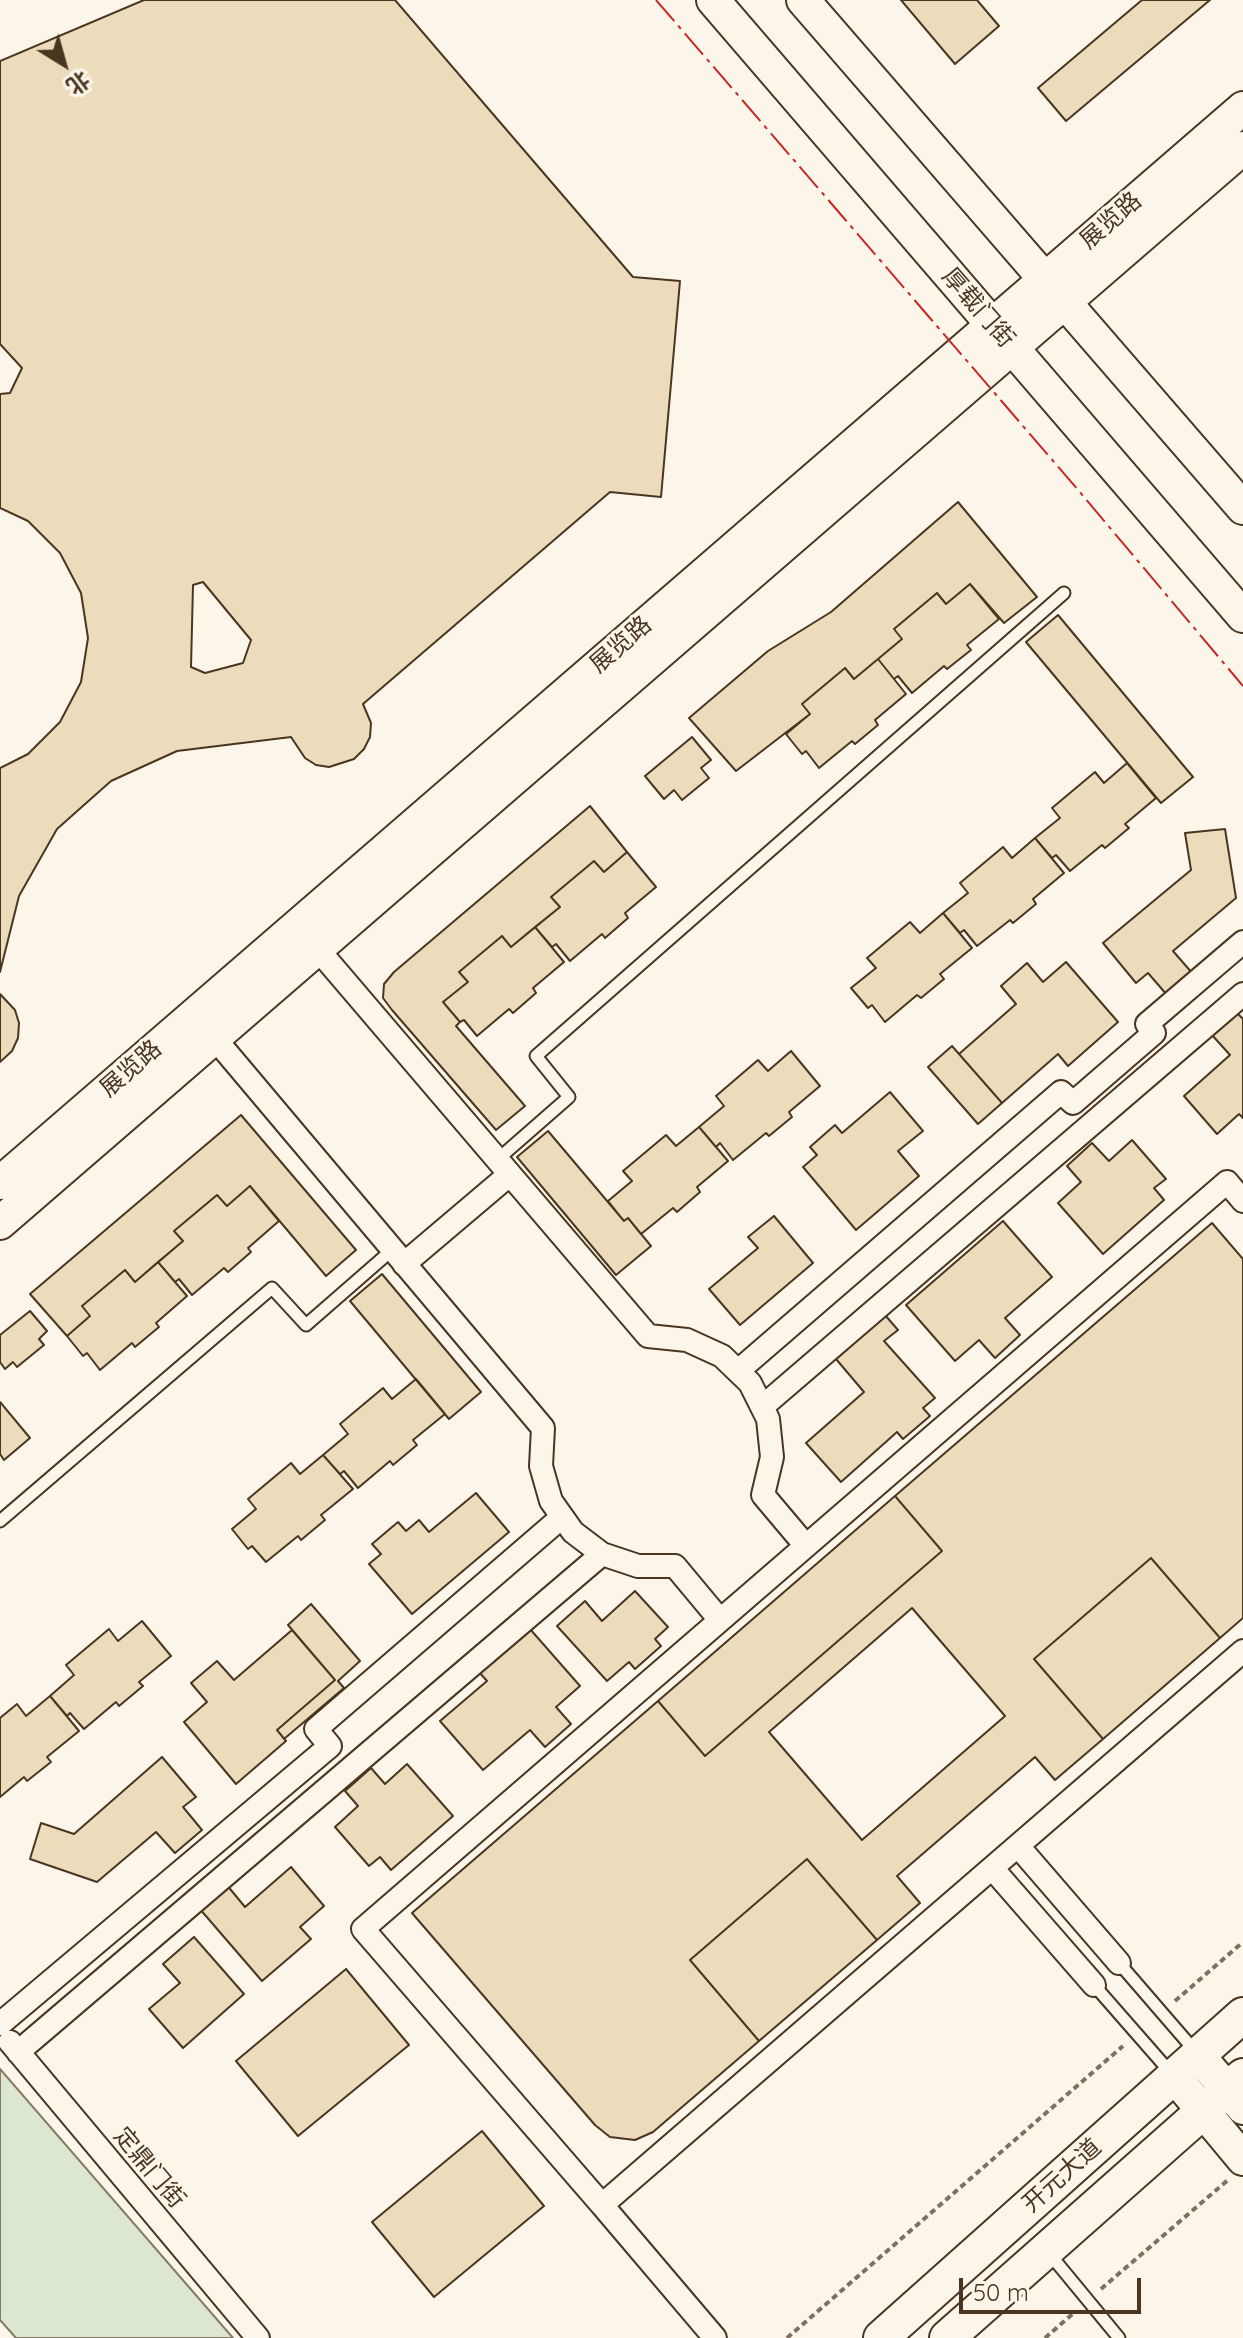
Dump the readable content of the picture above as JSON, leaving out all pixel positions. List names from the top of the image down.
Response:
{
  "streets": {
    "main road": ["开元大道"],
    "street": ["展览路", "厚载门街", "定鼎门街"]
  },
  "crossings": [
    ["展览路", "厚载门街"]
  ],
  "scale_bar": "50 m",
  "north": "bottom right"
}
